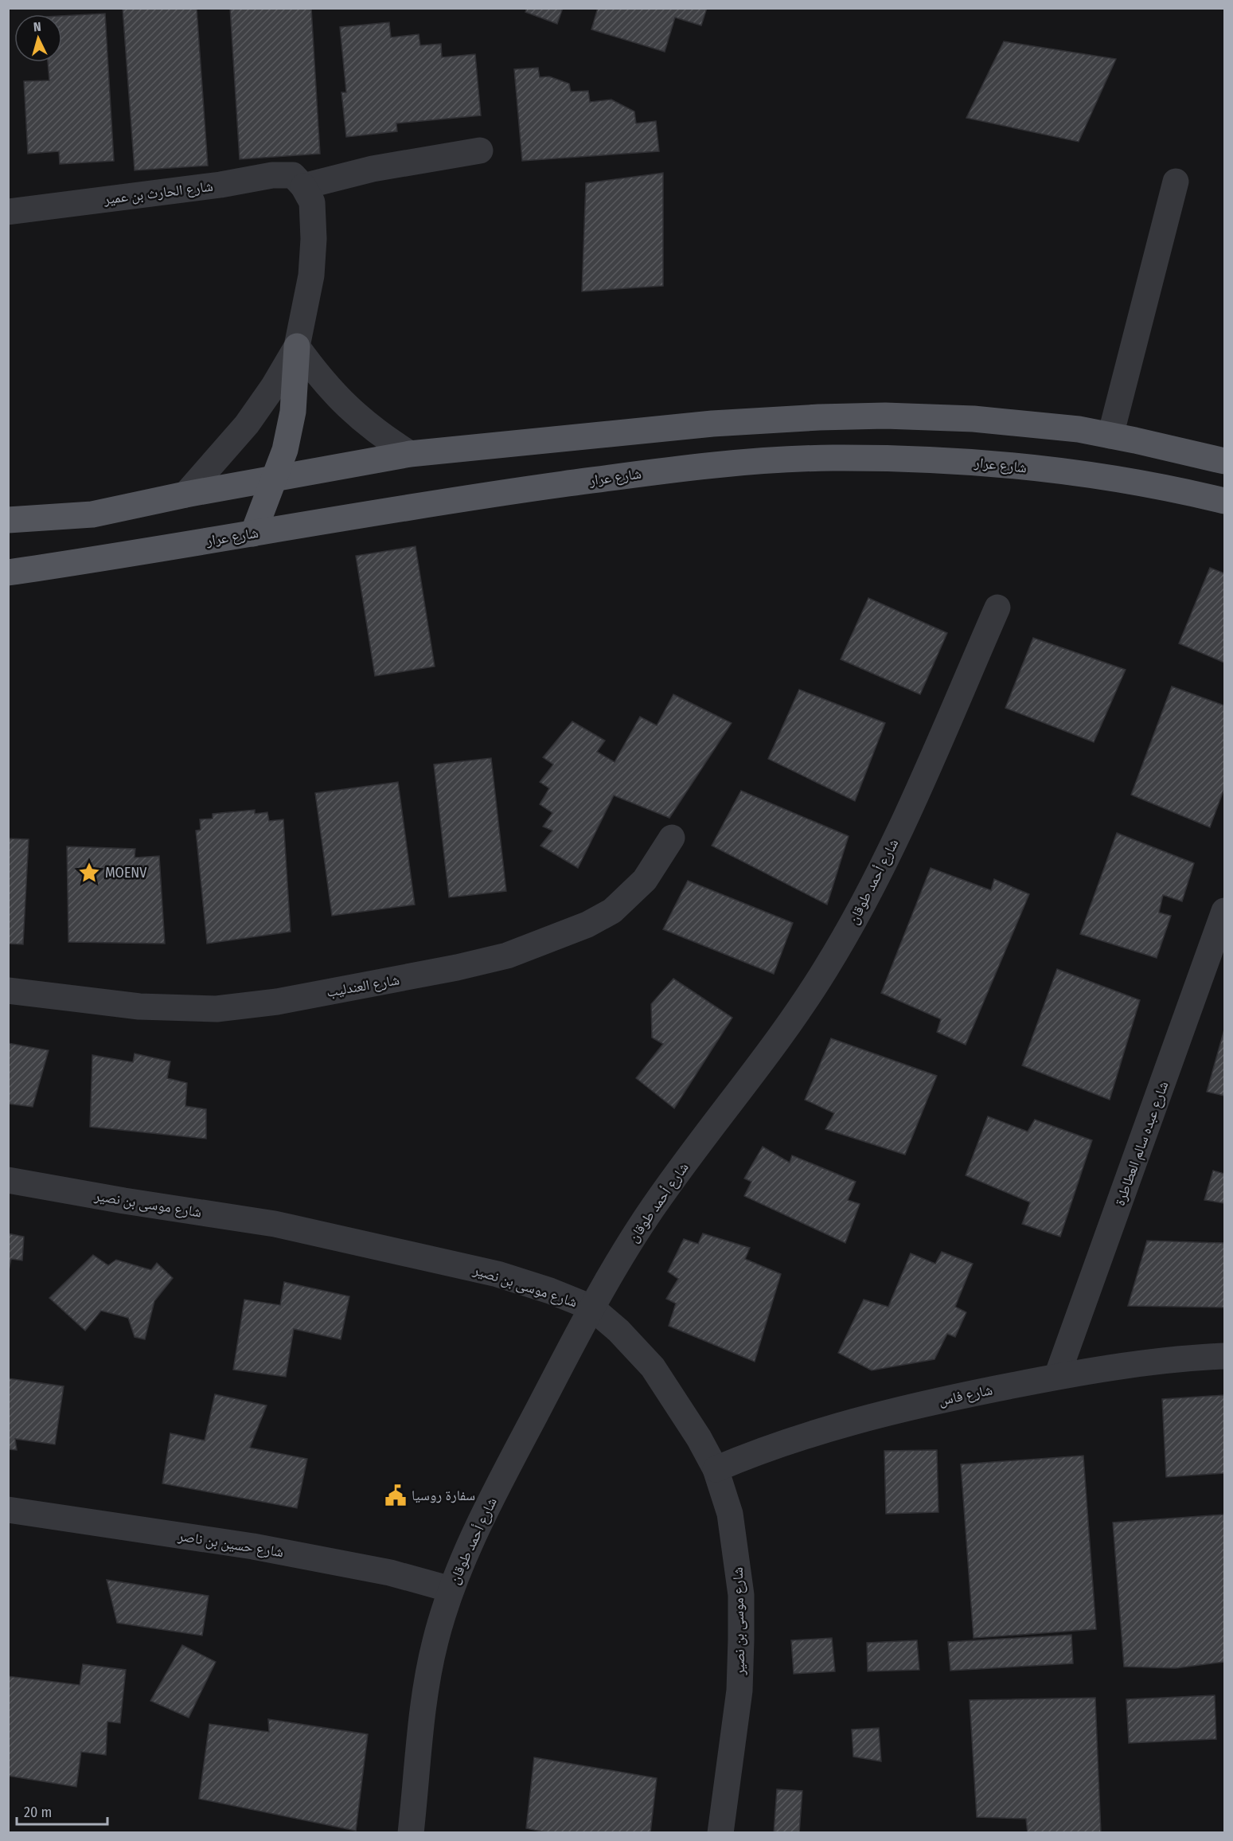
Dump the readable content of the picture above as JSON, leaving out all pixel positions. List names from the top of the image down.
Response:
{
  "streets": {
    "main road": ["شارع عرار"],
    "street": [
      "شارع الحارث بن عمير",
      "شارع أحمد طوقان",
      "شارع العندليب",
      "شارع عبده سالم العطاطرة",
      "شارع موسى بن نصير",
      "شارع فاس",
      "شارع حسين بن ناصر"
    ]
  },
  "crossings": [
    ["شارع أحمد طوقان", "شارع موسى بن نصير"],
    ["شارع أحمد طوقان", "شارع حسين بن ناصر"],
    ["شارع عبده سالم العطاطرة", "شارع فاس"],
    ["شارع موسى بن نصير", "شارع فاس"]
  ],
  "places": {
    "place": ["MOENV"],
    "public building": ["سفارة روسيا"]
  },
  "scale_bar": "20 m",
  "north": "top"
}
